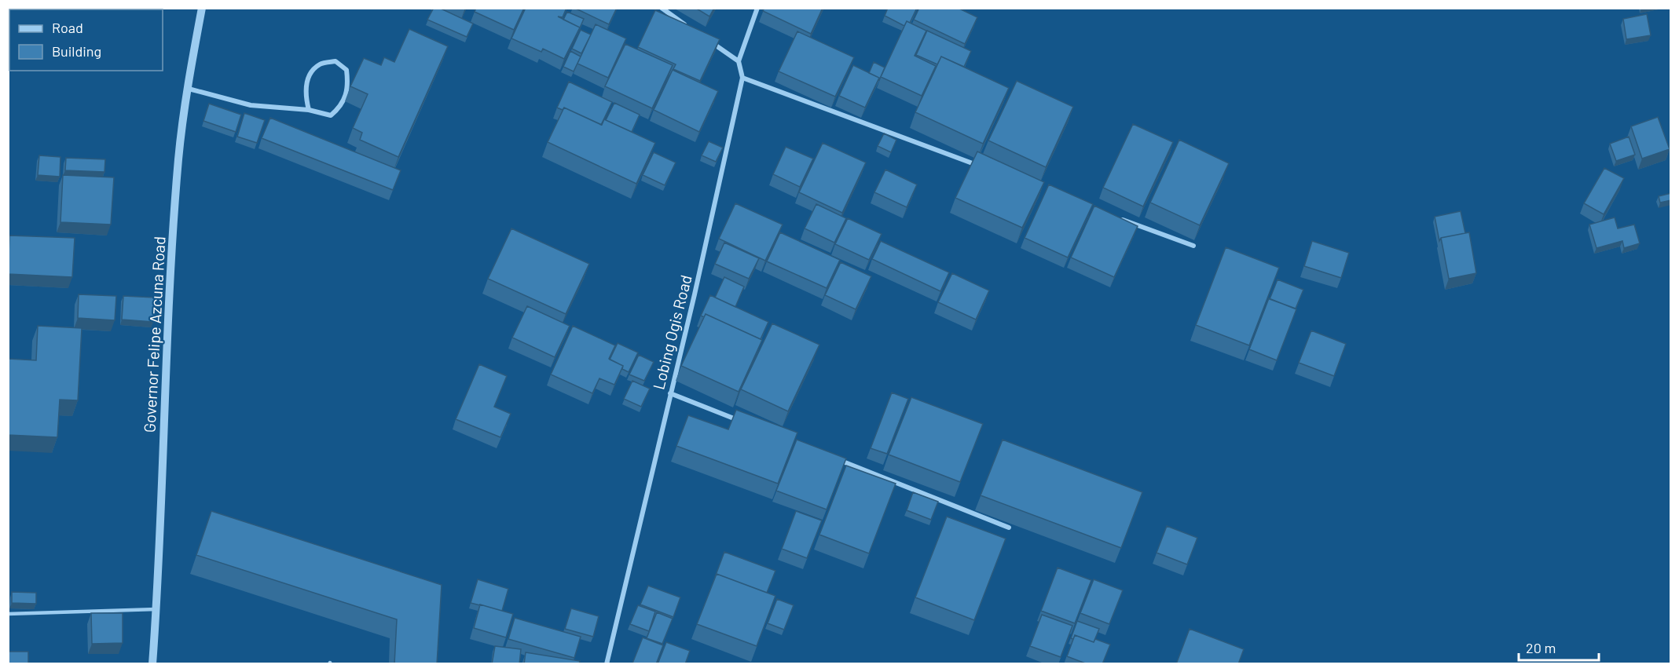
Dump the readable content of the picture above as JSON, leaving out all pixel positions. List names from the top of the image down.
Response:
{
  "streets": {
    "street": ["Lobing Ogis Road", "Governor Felipe Azcuna Road"]
  },
  "legend": ["Road", "Building"],
  "scale_bar": "20 m"
}
